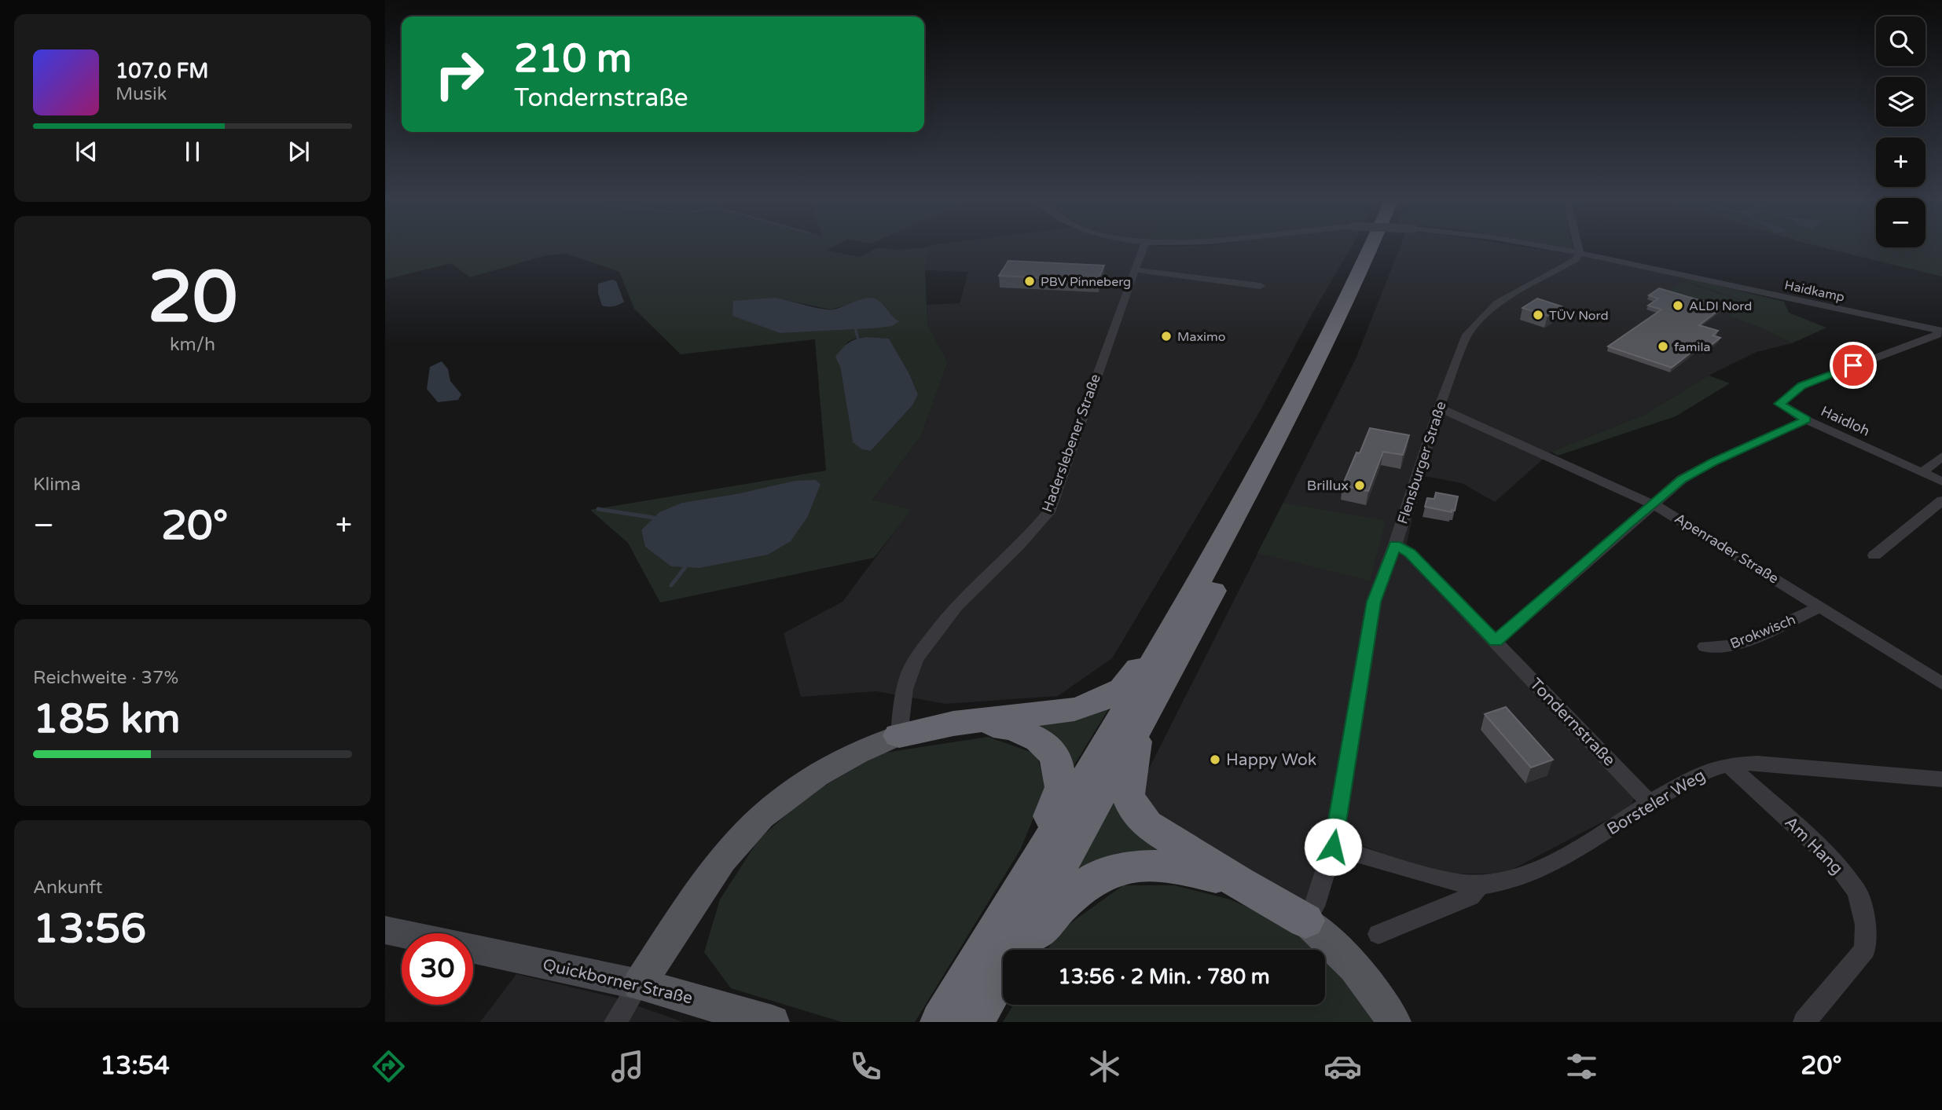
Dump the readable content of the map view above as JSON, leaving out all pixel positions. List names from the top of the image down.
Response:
{
  "streets": {
    "main road": ["Quickborner Straße"],
    "street": [
      "Haidkamp",
      "Haidloh",
      "Haderslebener Straße",
      "Flensburger Straße",
      "Apenrader Straße",
      "Brokwisch",
      "Tondernstraße",
      "Borsteler Weg",
      "Am Hang"
    ]
  },
  "crossings": [
    ["Haidkamp", "Haidloh"],
    ["Haidkamp", "Flensburger Straße"],
    ["Flensburger Straße", "Apenrader Straße"],
    ["Flensburger Straße", "Tondernstraße"],
    ["Flensburger Straße", "Borsteler Weg"],
    ["Apenrader Straße", "Brokwisch"],
    ["Tondernstraße", "Borsteler Weg"],
    ["Borsteler Weg", "Am Hang"]
  ],
  "places": [
    "PBV Pinneberg",
    "ALDI Nord",
    "TÜV Nord",
    "Maximo",
    "famila",
    "Brillux",
    "Happy Wok"
  ],
  "page": {
    "map_buttons": ["+", "−"],
    "turn": ["210 m", "Tondernstraße"],
    "song": ["107.0 FM", "Musik"],
    "tile": [
      ["20", "km/h"],
      "Klima",
      ["Reichweite · 37%", "185 km"],
      ["Ankunft", "13:56"]
    ],
    "heat": ["−", "20°", "+"],
    "limit": "30",
    "trip": "13:56 · 2 Min. · 780 m",
    "tabs": ["13:54", "20°"]
  }
}
